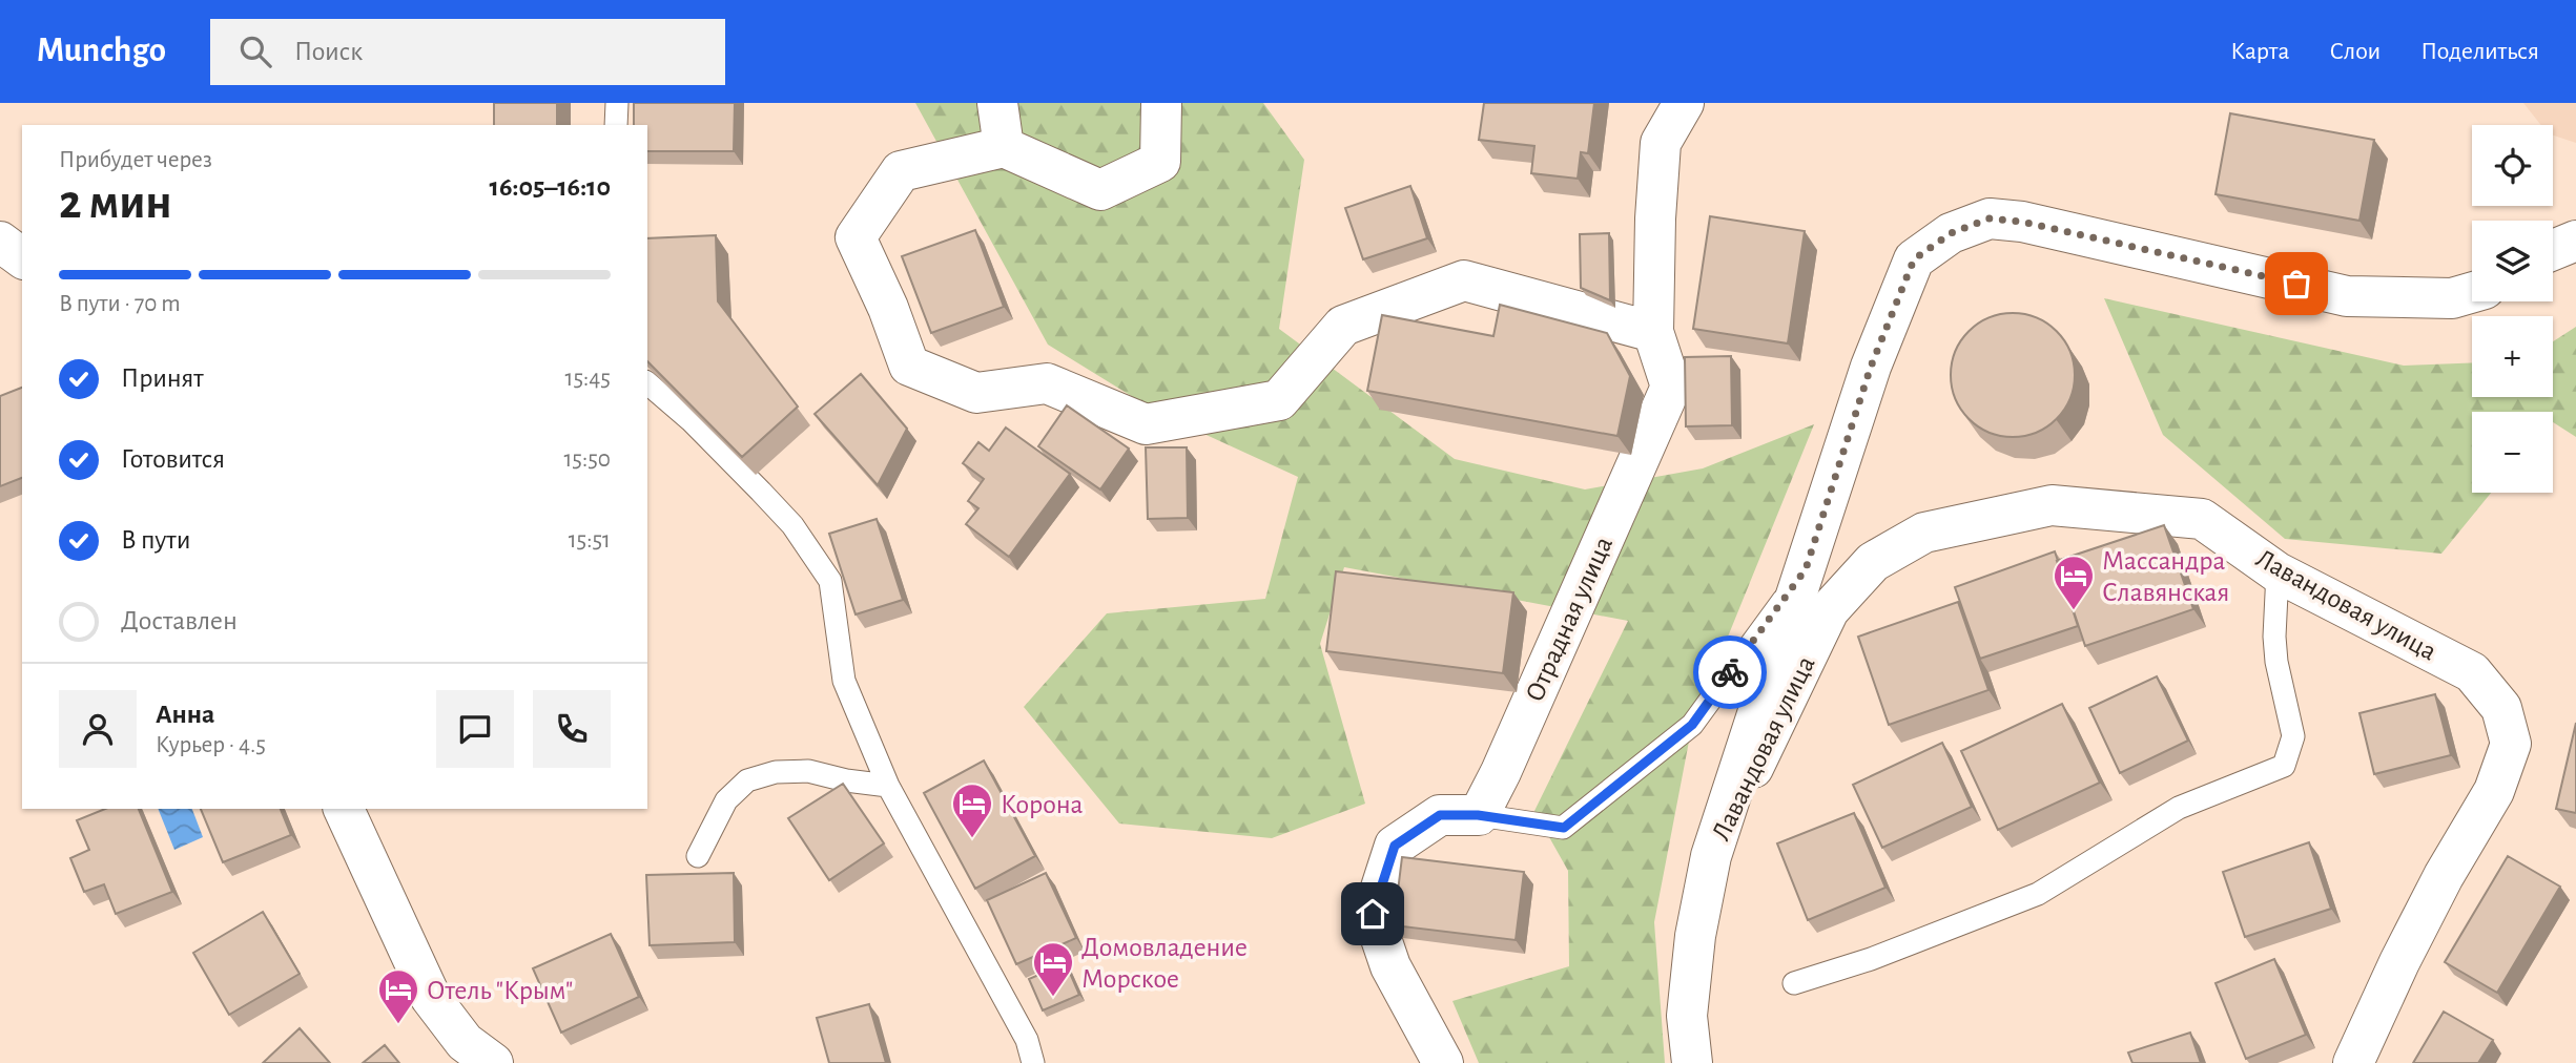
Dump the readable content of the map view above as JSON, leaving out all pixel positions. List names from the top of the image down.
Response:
{
  "streets": {
    "street": ["Лавандовая улица", "Отрадная улица"]
  },
  "places": {
    "hotel": [
      "Массандра Славянская",
      "Корона",
      "Домовладение Морское",
      "Отель \"Крым\""
    ]
  },
  "page": {
    "header": "Munchgo",
    "search": "Поиск",
    "nav": ["Карта", "Слои", "Поделиться"],
    "map_buttons": ["+", "−"],
    "heading": ["2 мин", "Прибудет через", "16:05–16:10"],
    "panel": ["Анна", "Курьер · 4.5"],
    "bar": "В пути · 70 m",
    "list": [
      ["Принят", "15:45"],
      ["Готовится", "15:50"],
      ["В пути", "15:51"],
      "Доставлен"
    ]
  }
}
